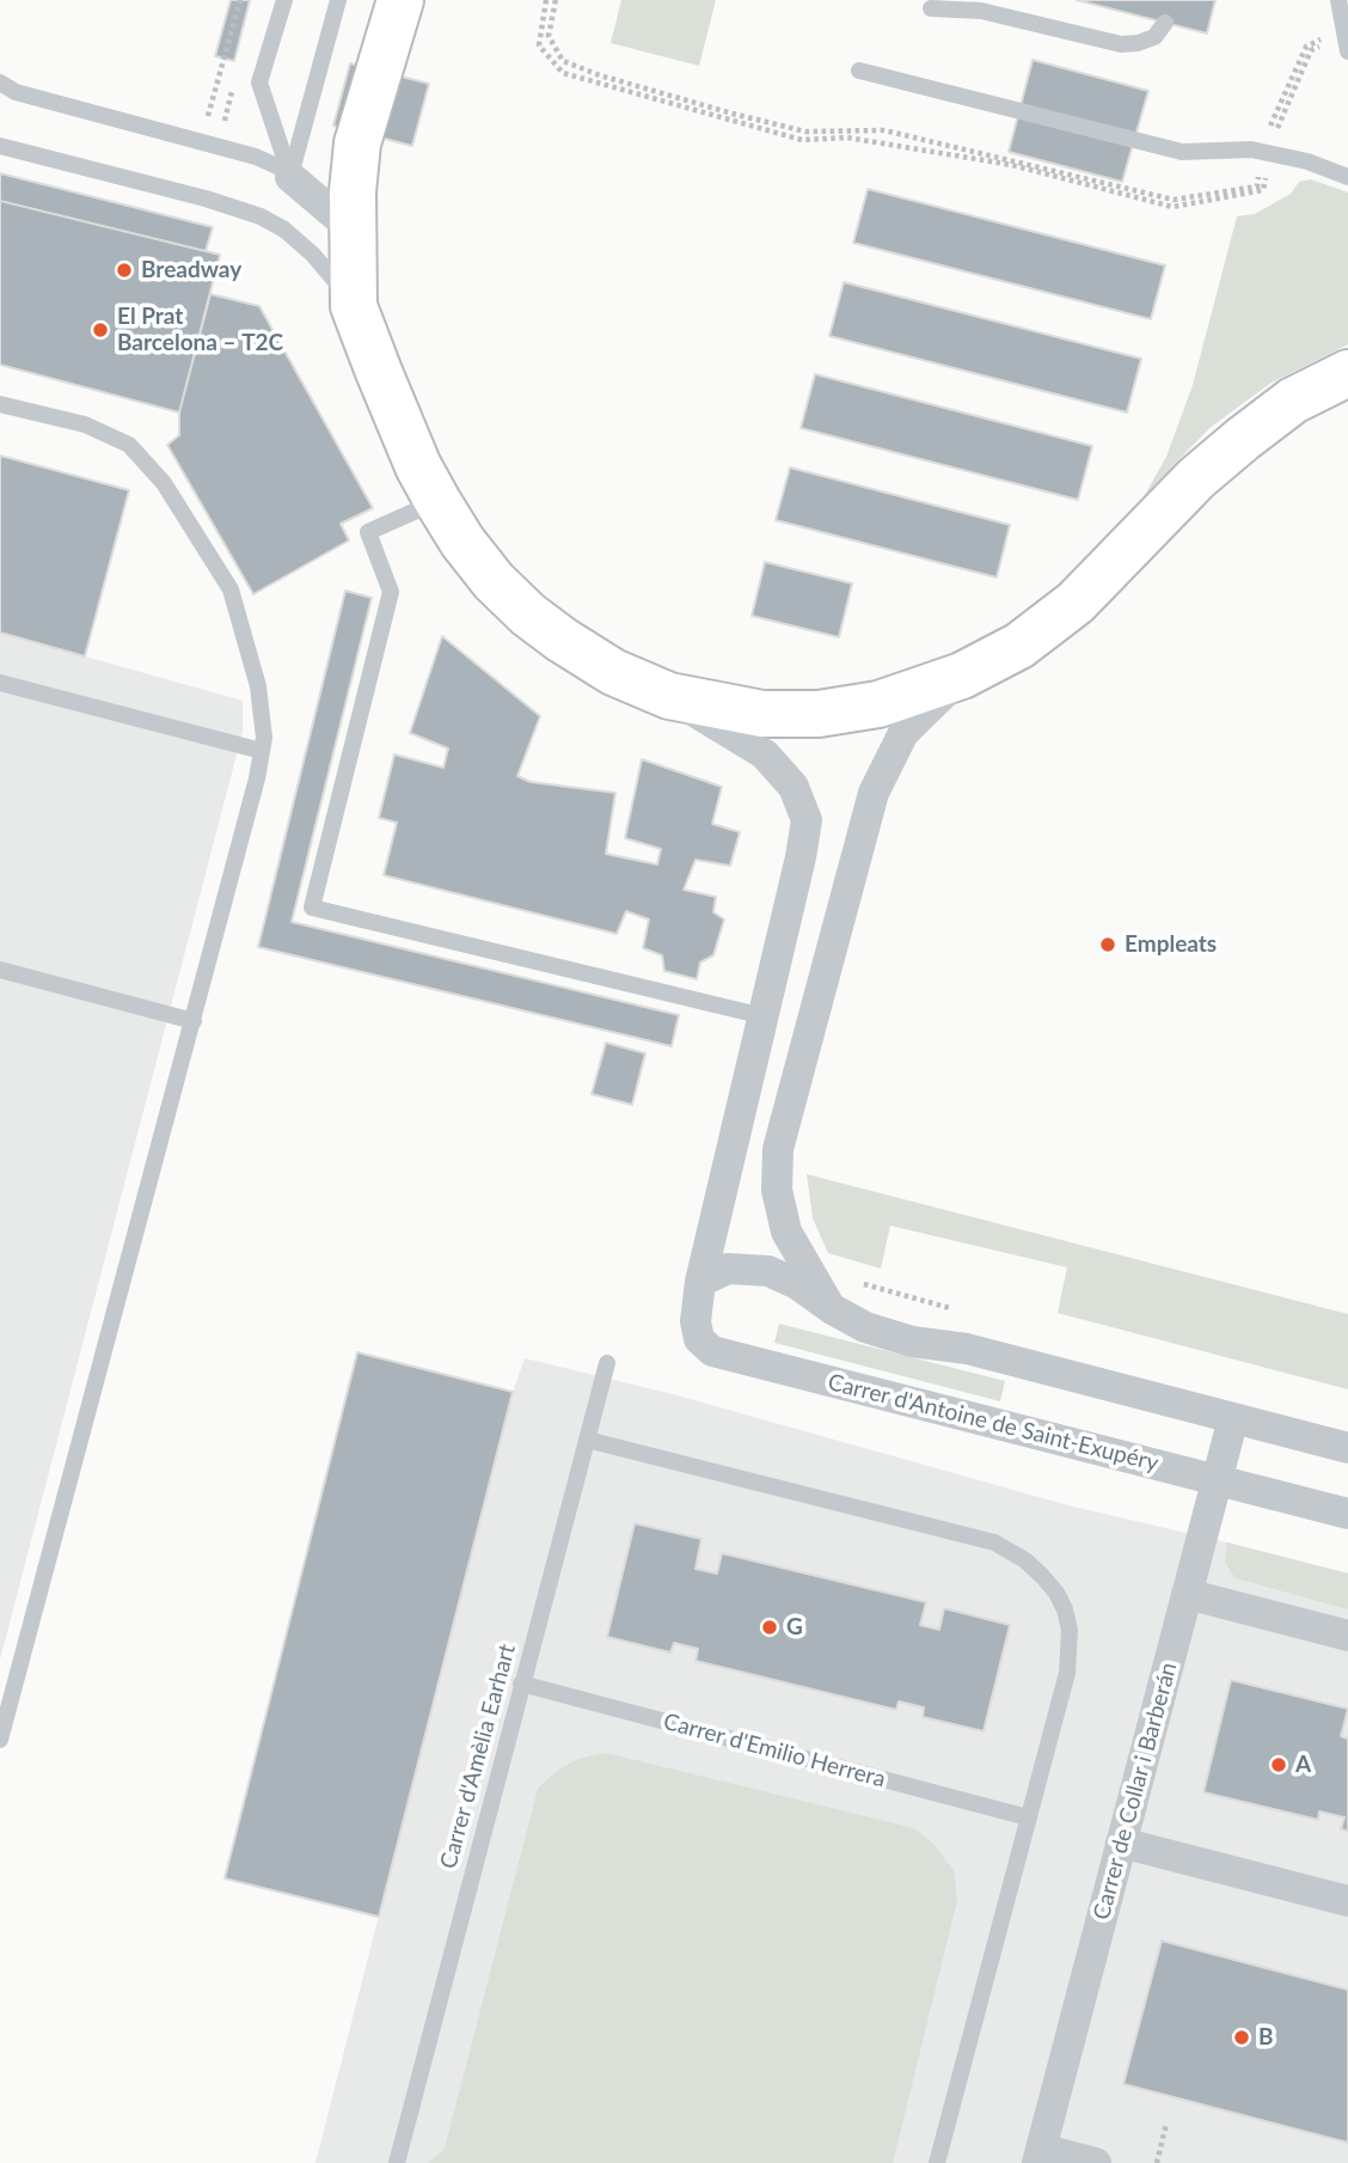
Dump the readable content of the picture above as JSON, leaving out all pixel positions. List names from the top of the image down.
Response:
{
  "streets": {
    "street": ["Carrer d'Antoine de Saint-Exupéry", "Carrer de Collar i Barberán"],
    "lane": ["Carrer d'Emilio Herrera", "Carrer d'Amèlia Earhart"]
  },
  "crossings": [
    ["Carrer d'Antoine de Saint-Exupéry", "Carrer de Collar i Barberán"],
    ["Carrer d'Emilio Herrera", "Carrer d'Amèlia Earhart"]
  ],
  "places": [
    "Breadway",
    "El Prat Barcelona – T2C",
    "Empleats",
    "G",
    "A",
    "B"
  ]
}
